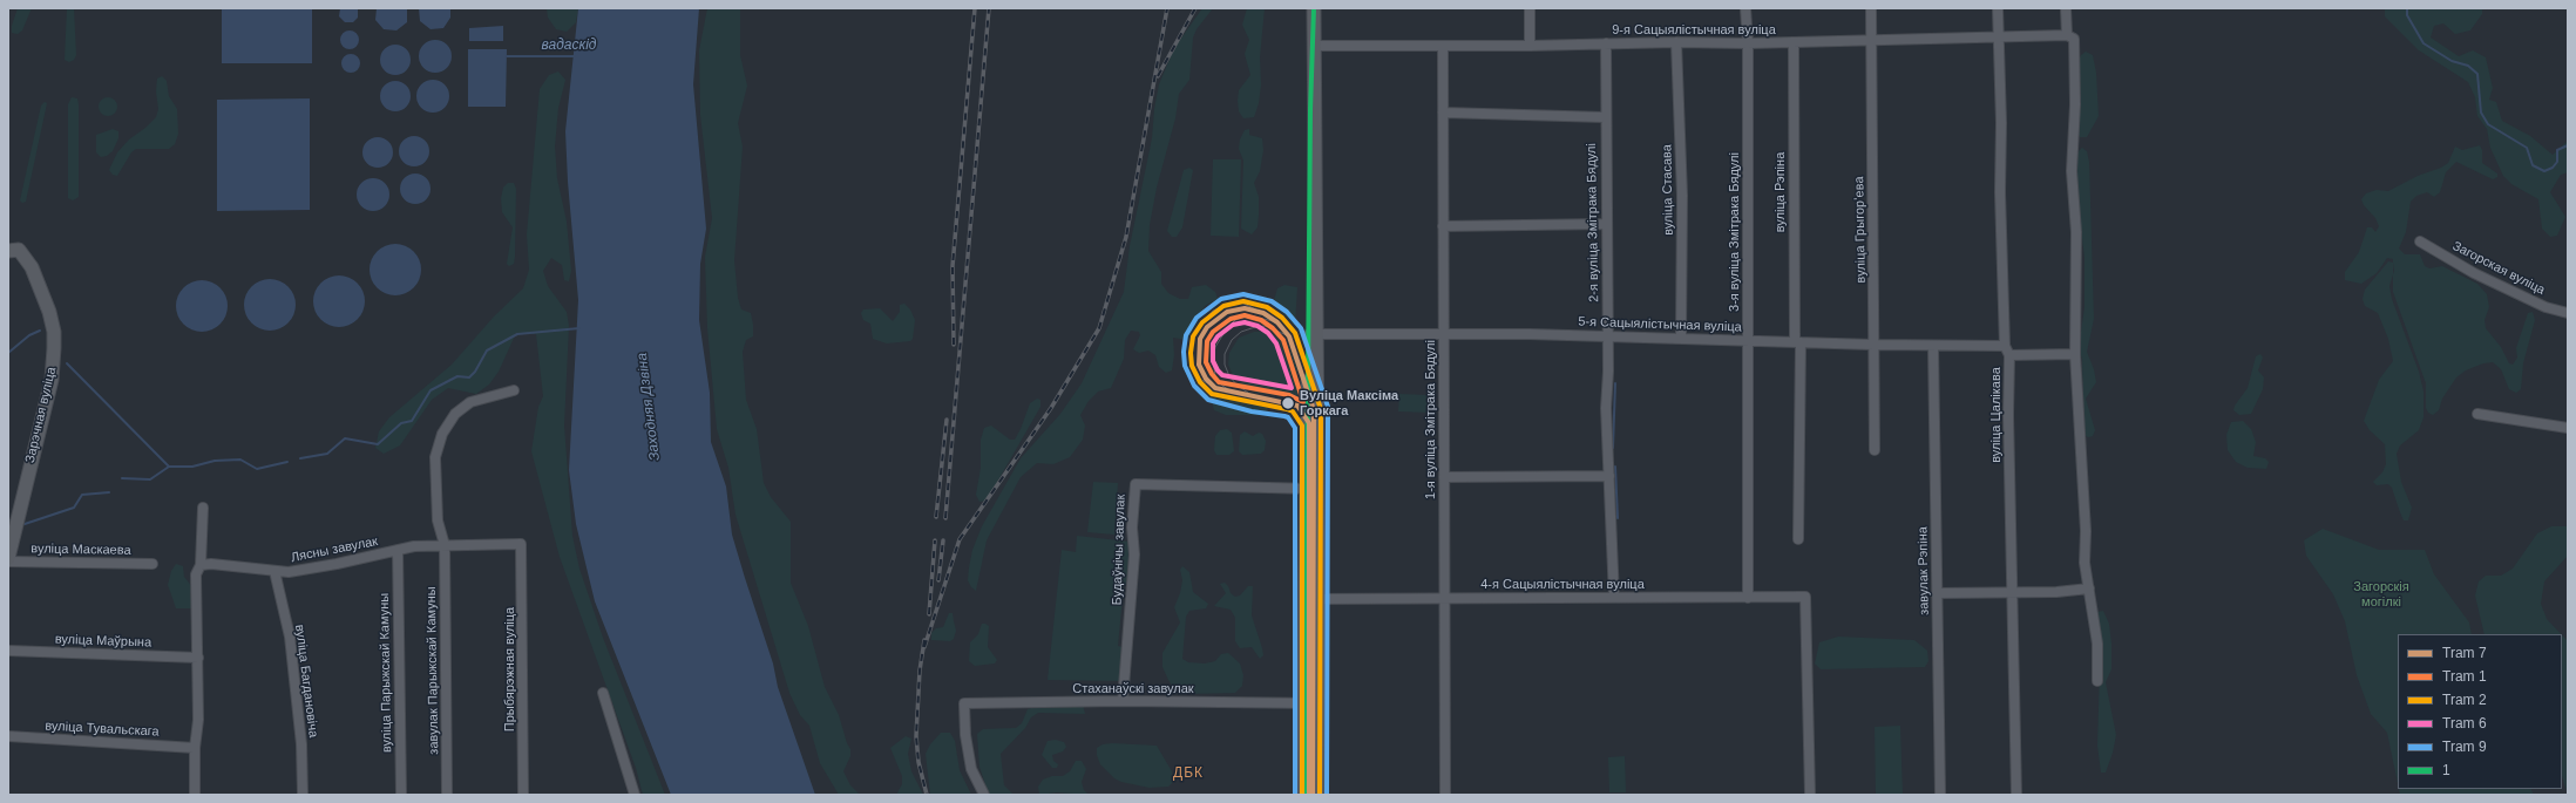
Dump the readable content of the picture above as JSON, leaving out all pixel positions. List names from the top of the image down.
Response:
{
  "streets": {
    "main road": ["Зарэчная вуліца"],
    "street": [
      "9-я Сацыялістычная вуліца",
      "вуліца Стасава",
      "вуліца Рэпіна",
      "2-я вуліца Змітрака Бядулі",
      "вуліца Грыгорʼева",
      "3-я вуліца Змітрака Бядулі",
      "Загорская вуліца",
      "5-я Сацыялістычная вуліца",
      "вуліца Цалікава",
      "1-я вуліца Змітрака Бядулі",
      "вуліца Маскаева",
      "Лясны завулак",
      "Будаўнічы завулак",
      "завулак Рэпіна",
      "4-я Сацыялістычная вуліца",
      "вуліца Маўрына",
      "Прыбярэжная вуліца",
      "завулак Парыжскай Камуны",
      "вуліца Парыжскай Камуны",
      "вуліца Багдановіча",
      "Стаханаўскі завулак",
      "вуліца Тувальскага"
    ]
  },
  "crossings": [
    ["9-я Сацыялістычная вуліца", "вуліца Стасава"],
    ["9-я Сацыялістычная вуліца", "вуліца Рэпіна"],
    ["9-я Сацыялістычная вуліца", "2-я вуліца Змітрака Бядулі"],
    ["9-я Сацыялістычная вуліца", "вуліца Грыгорʼева"],
    ["9-я Сацыялістычная вуліца", "3-я вуліца Змітрака Бядулі"],
    ["9-я Сацыялістычная вуліца", "вуліца Цалікава"],
    ["9-я Сацыялістычная вуліца", "1-я вуліца Змітрака Бядулі"],
    ["вуліца Стасава", "5-я Сацыялістычная вуліца"],
    ["вуліца Рэпіна", "5-я Сацыялістычная вуліца"],
    ["2-я вуліца Змітрака Бядулі", "5-я Сацыялістычная вуліца"],
    ["2-я вуліца Змітрака Бядулі", "4-я Сацыялістычная вуліца"],
    ["вуліца Грыгорʼева", "5-я Сацыялістычная вуліца"],
    ["3-я вуліца Змітрака Бядулі", "5-я Сацыялістычная вуліца"],
    ["3-я вуліца Змітрака Бядулі", "4-я Сацыялістычная вуліца"],
    ["5-я Сацыялістычная вуліца", "вуліца Цалікава"],
    ["5-я Сацыялістычная вуліца", "1-я вуліца Змітрака Бядулі"],
    ["5-я Сацыялістычная вуліца", "завулак Рэпіна"],
    ["1-я вуліца Змітрака Бядулі", "4-я Сацыялістычная вуліца"],
    ["Лясны завулак", "Прыбярэжная вуліца"],
    ["Лясны завулак", "завулак Парыжскай Камуны"],
    ["Лясны завулак", "вуліца Парыжскай Камуны"],
    ["Лясны завулак", "вуліца Багдановіча"],
    ["Будаўнічы завулак", "Стаханаўскі завулак"]
  ],
  "districts": ["ДБК"],
  "water": ["вадаскід", "Заходняя Дзвіна"],
  "parks": ["Загорскія могілкі"],
  "places": ["Вуліца Максіма Горкага"],
  "lines": [
    "transit line 1",
    "tram line 9",
    "tram line 2",
    "tram line 7",
    "tram line 1",
    "tram line 6"
  ],
  "legend": [
    "Tram 7",
    "Tram 1",
    "Tram 2",
    "Tram 6",
    "Tram 9",
    "1"
  ]
}
